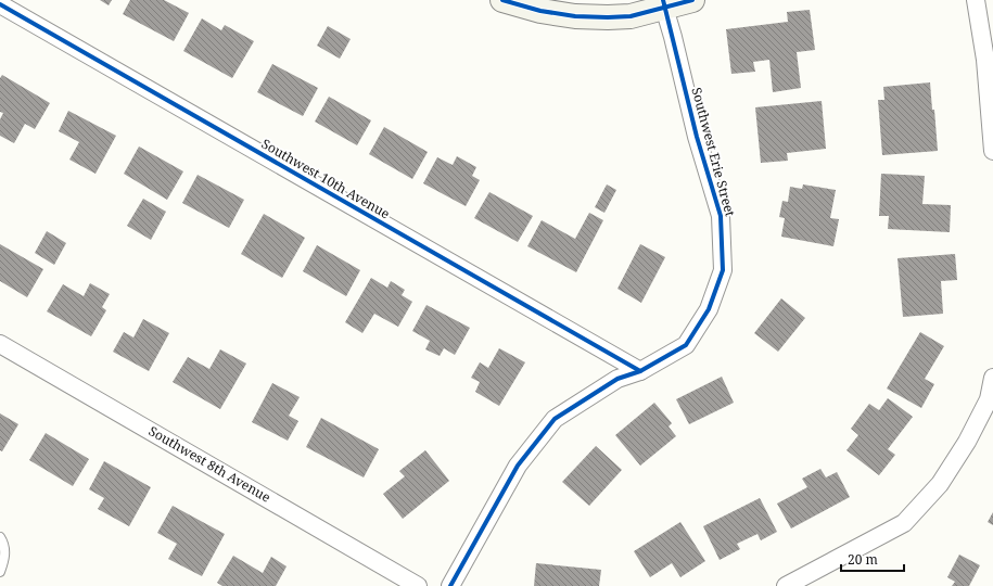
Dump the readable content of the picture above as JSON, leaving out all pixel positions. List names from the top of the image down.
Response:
{
  "streets": {
    "street": ["Southwest Erie Street", "Southwest 10th Avenue", "Southwest 8th Avenue"]
  },
  "crossings": [
    ["Southwest Erie Street", "Southwest 10th Avenue"]
  ],
  "scale_bar": "20 m"
}
